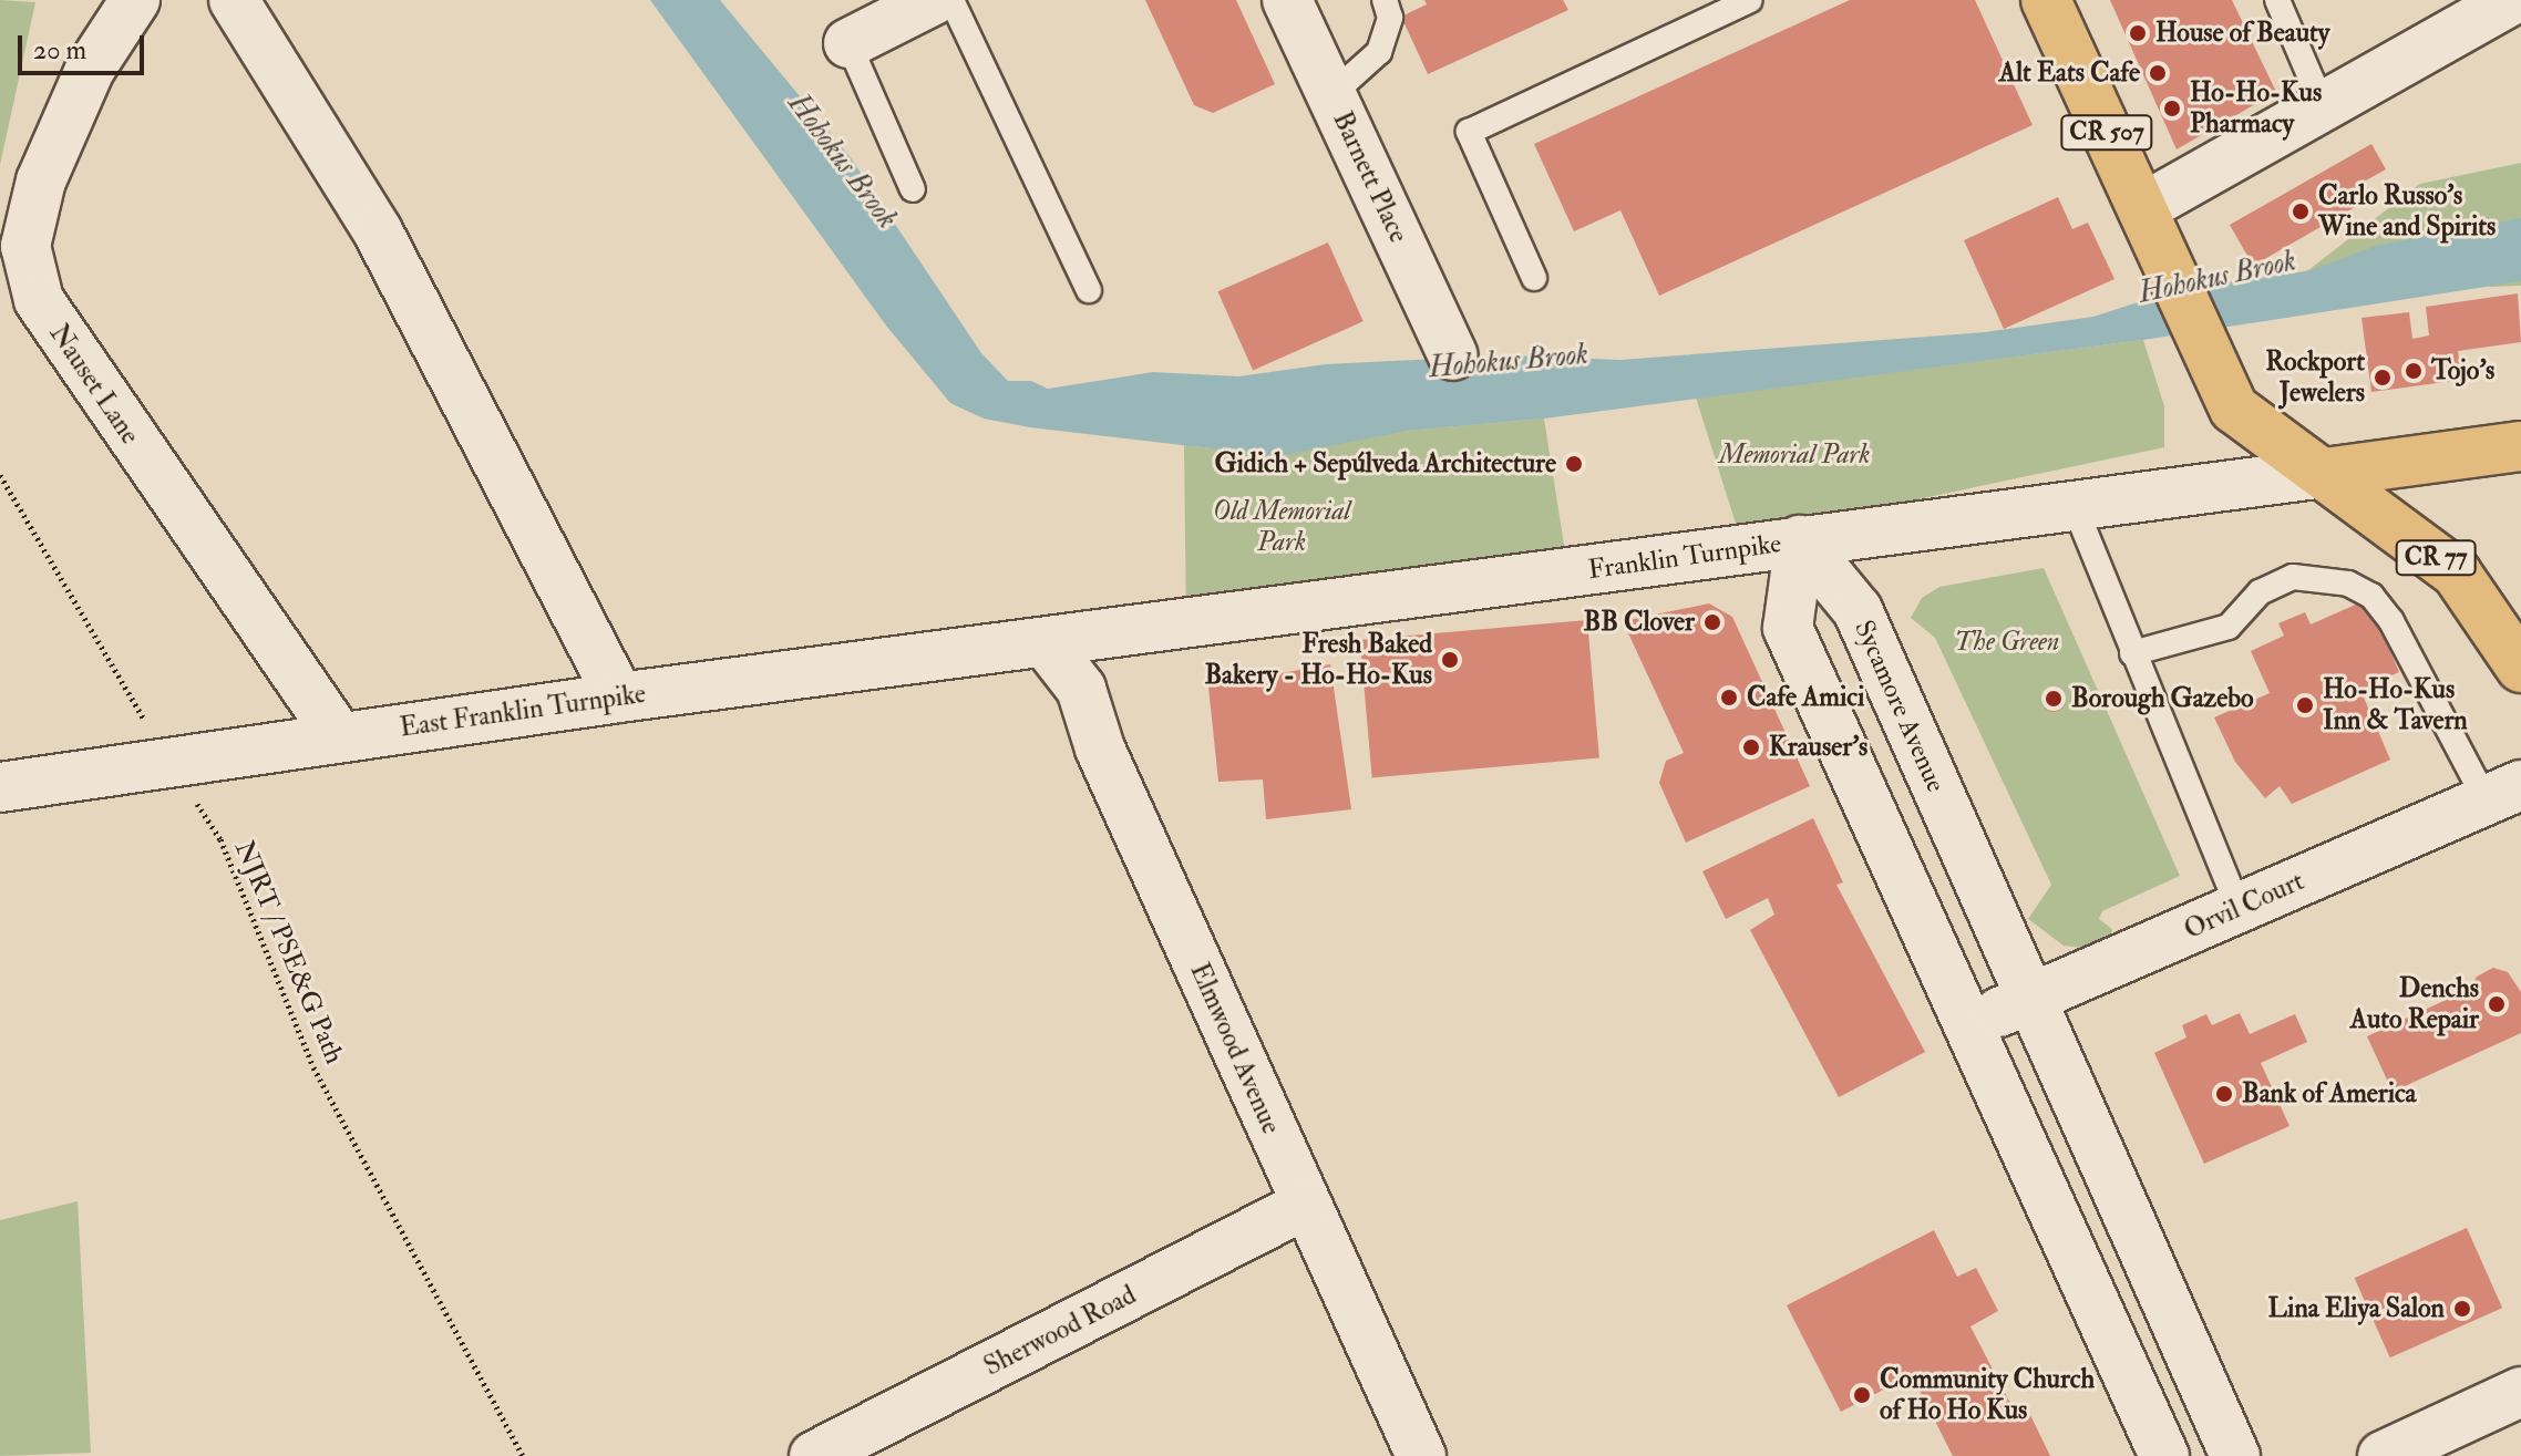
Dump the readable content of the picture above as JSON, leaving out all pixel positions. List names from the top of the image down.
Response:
{
  "streets": {
    "main road": ["CR 507", "CR 77"],
    "street": [
      "Barnett Place",
      "Nauset Lane",
      "Franklin Turnpike",
      "Sycamore Avenue",
      "East Franklin Turnpike",
      "Orvil Court",
      "Elmwood Avenue",
      "Sherwood Road"
    ],
    "path": ["NJRT / PSE&G Path"]
  },
  "crossings": [
    ["CR 507", "Franklin Turnpike"],
    ["CR 507", "CR 77"],
    ["Nauset Lane", "East Franklin Turnpike"],
    ["Franklin Turnpike", "CR 77"],
    ["Franklin Turnpike", "Sycamore Avenue"],
    ["Franklin Turnpike", "East Franklin Turnpike"],
    ["Franklin Turnpike", "Elmwood Avenue"],
    ["Sycamore Avenue", "Orvil Court"],
    ["East Franklin Turnpike", "NJRT / PSE&G Path"],
    ["East Franklin Turnpike", "Elmwood Avenue"],
    ["Elmwood Avenue", "Sherwood Road"]
  ],
  "water": ["Hohokus Brook"],
  "parks": ["Memorial Park", "Old Memorial Park", "The Green"],
  "places": [
    "House of Beauty",
    "Alt Eats Cafe",
    "Ho-Ho-Kus Pharmacy",
    "Carlo Russo's Wine and Spirits",
    "Tojo's",
    "Rockport Jewelers",
    "Gidich + Sepúlveda Architecture",
    "BB Clover",
    "Fresh Baked Bakery - Ho-Ho-Kus",
    "Cafe Amici",
    "Borough Gazebo",
    "Ho-Ho-Kus Inn & Tavern",
    "Krauser's",
    "Denchs Auto Repair",
    "Bank of America",
    "Lina Eliya Salon",
    "Community Church of Ho Ho Kus"
  ],
  "scale_bar": "20 m"
}
